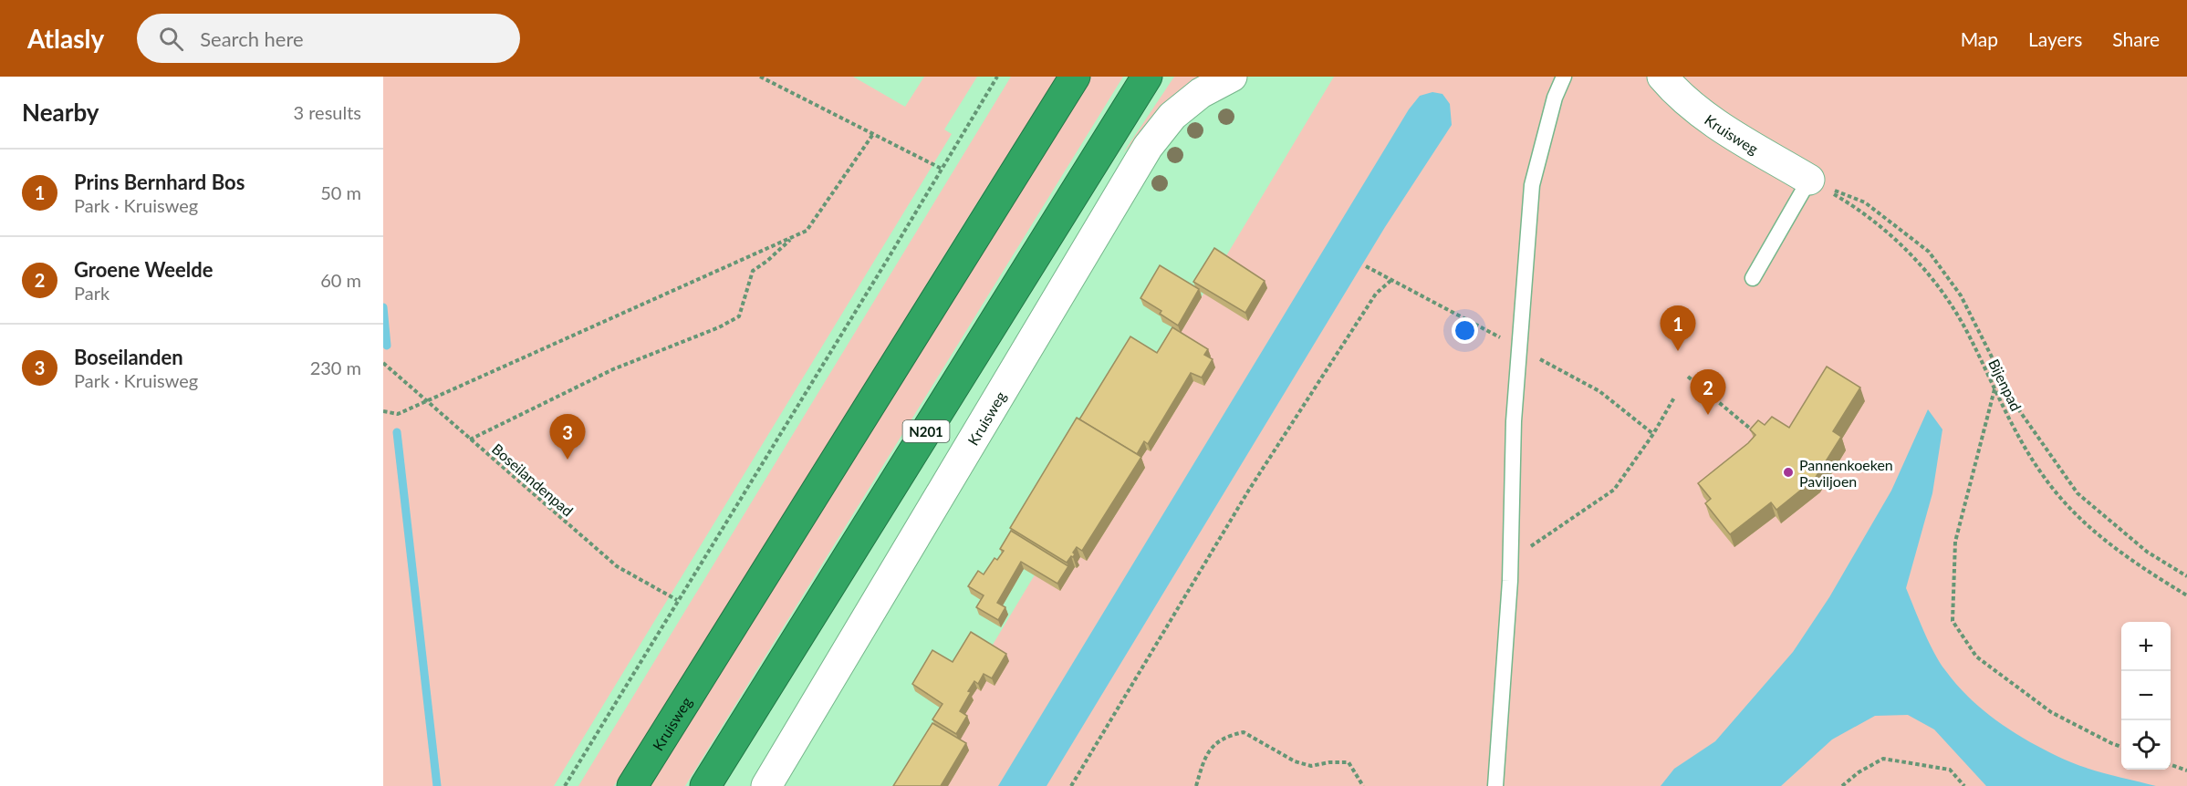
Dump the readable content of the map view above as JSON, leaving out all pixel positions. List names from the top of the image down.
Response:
{
  "streets": {
    "highway": ["Kruisweg", "N201"],
    "path": ["Bijenpad", "Boseilandenpad"]
  },
  "crossings": [
    ["Kruisweg", "Bijenpad"]
  ],
  "places": ["Pannenkoeken Paviljoen"],
  "page": {
    "header": "Atlasly",
    "search": "Search here",
    "nav": ["Map", "Layers", "Share"],
    "heading": ["Nearby", "3 results"],
    "list": [
      {
        "mark": "1",
        "name": "Prins Bernhard Bos",
        "note": "Park · Kruisweg",
        "value": "50 m"
      },
      {
        "mark": "2",
        "name": "Groene Weelde",
        "note": "Park",
        "value": "60 m"
      },
      {
        "mark": "3",
        "name": "Boseilanden",
        "note": "Park · Kruisweg",
        "value": "230 m"
      }
    ],
    "pins": ["1", "2", "3"],
    "map_buttons": ["+", "−"]
  }
}
